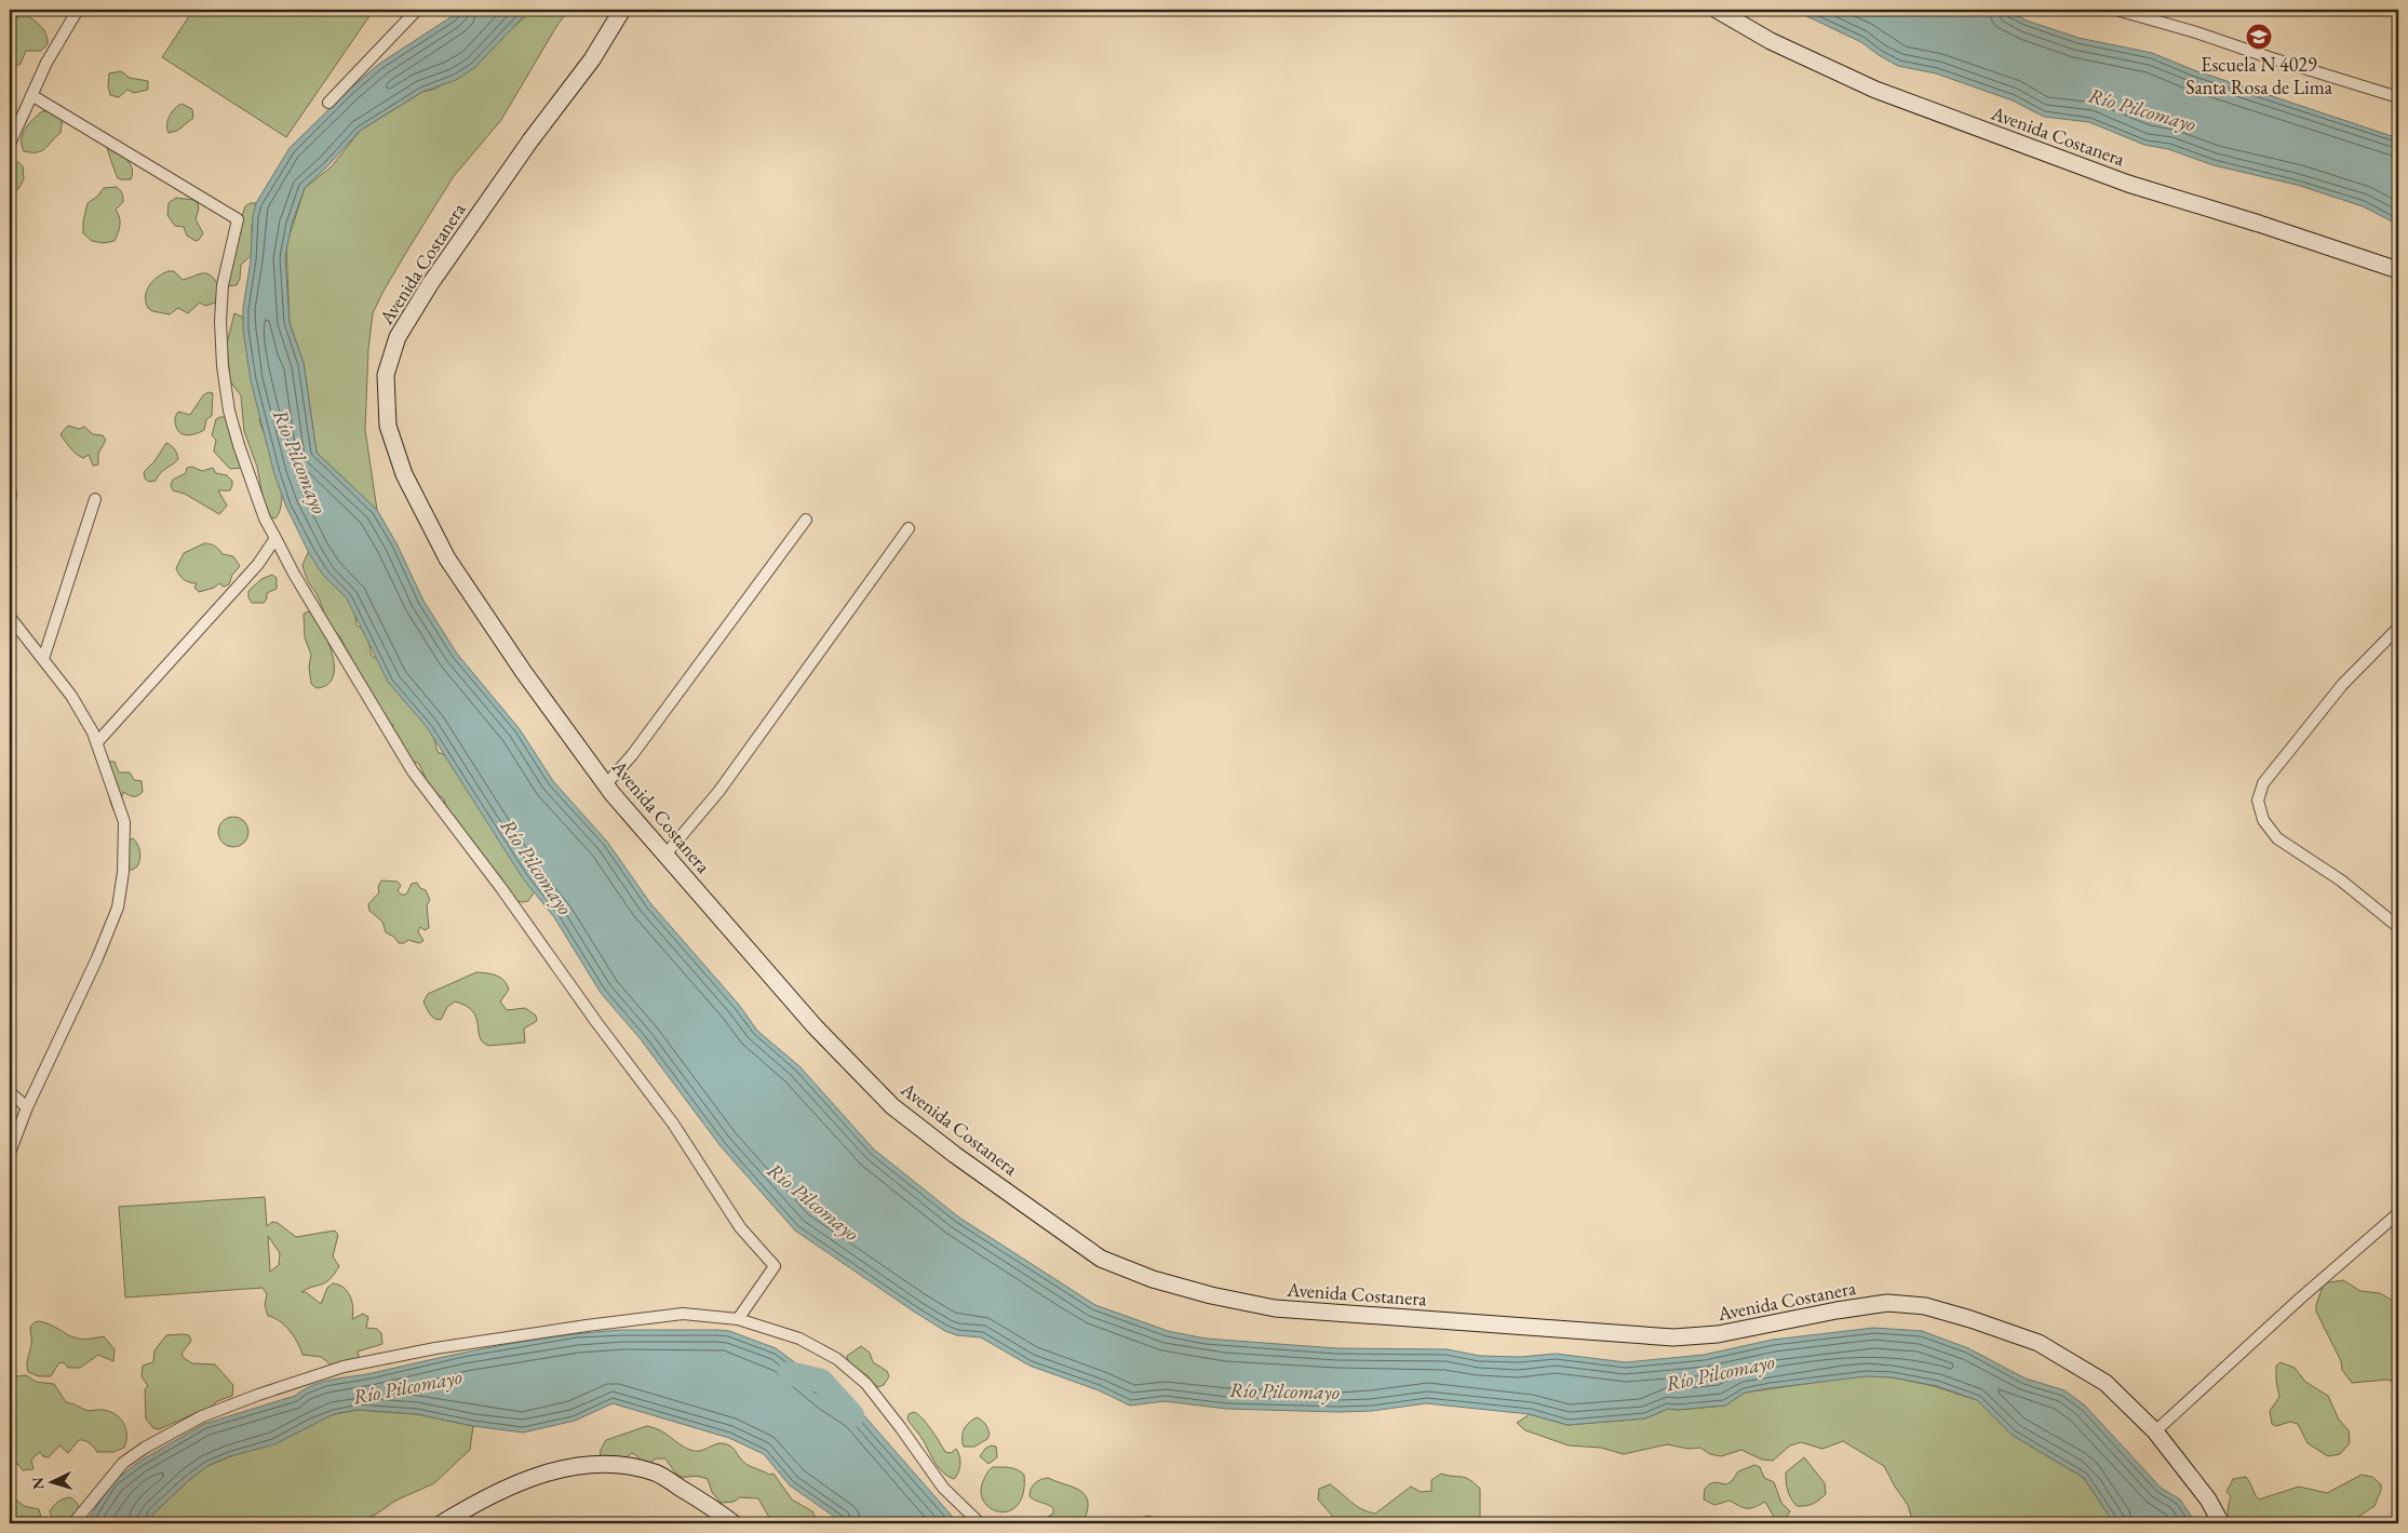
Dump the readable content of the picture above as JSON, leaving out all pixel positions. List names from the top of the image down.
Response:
{
  "streets": {
    "street": ["Avenida Costanera"]
  },
  "water": ["Río Pilcomayo"],
  "places": {
    "school or university": ["Escuela N 4029 Santa Rosa de Lima"]
  },
  "north": "left"
}
